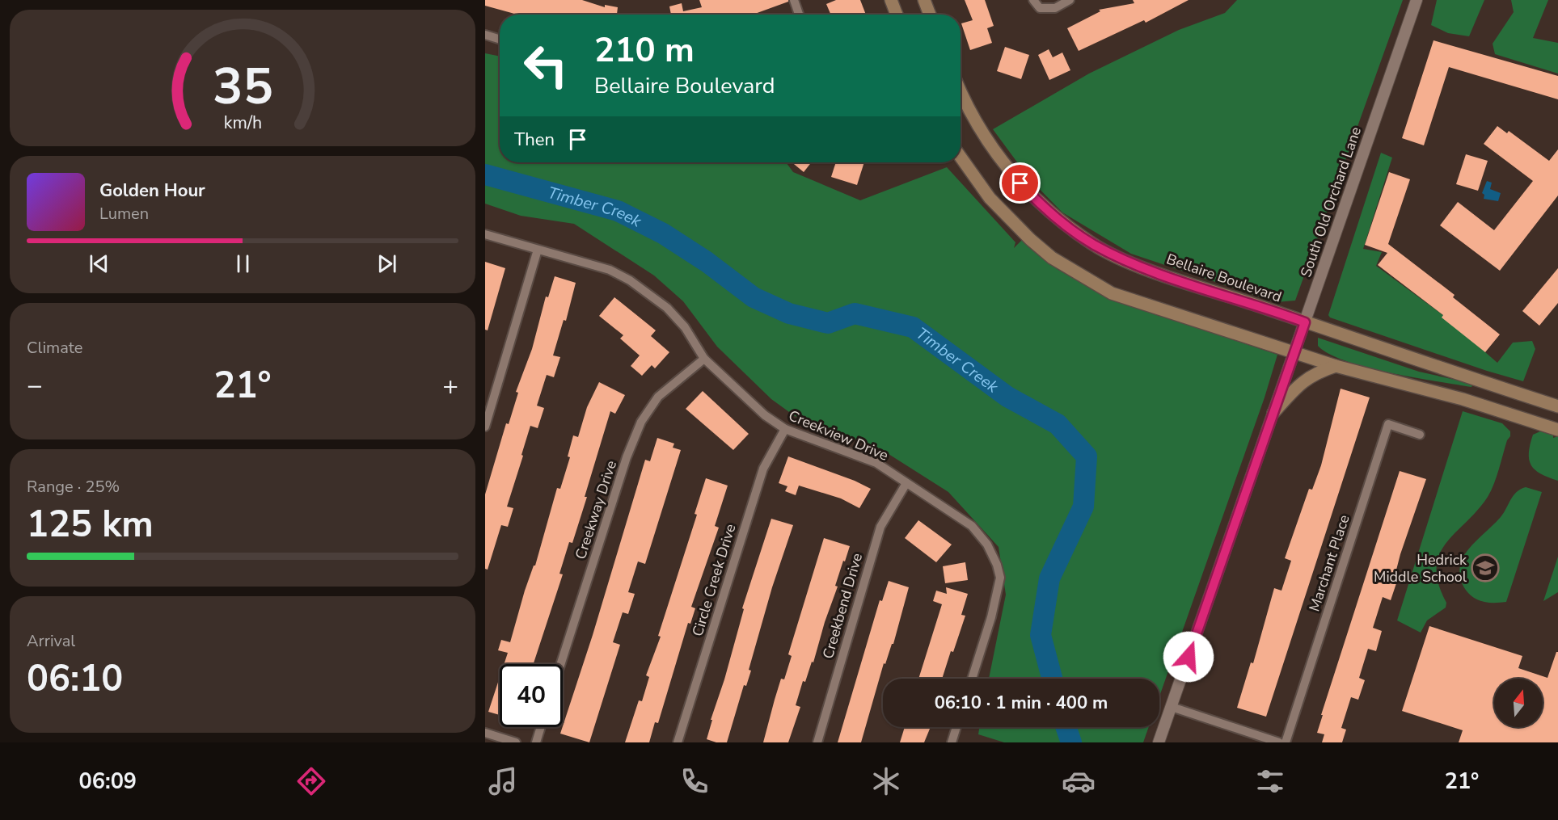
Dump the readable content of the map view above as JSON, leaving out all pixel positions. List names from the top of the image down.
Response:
{
  "streets": {
    "main road": ["Bellaire Boulevard"],
    "street": [
      "South Old Orchard Lane",
      "Creekview Drive",
      "Creekway Drive",
      "Marchant Place",
      "Circle Creek Drive",
      "Creekbend Drive"
    ]
  },
  "crossings": [
    ["South Old Orchard Lane", "Bellaire Boulevard"],
    ["Creekview Drive", "Creekway Drive"],
    ["Creekview Drive", "Circle Creek Drive"],
    ["Creekview Drive", "Creekbend Drive"]
  ],
  "water": ["Timber Creek"],
  "places": {
    "school or university": ["Hedrick Middle School"]
  },
  "north": "top",
  "page": {
    "turn": ["210 m", "Bellaire Boulevard"],
    "then": "Then",
    "song": ["Golden Hour", "Lumen"],
    "tile": [
      "Climate",
      ["Range · 25%", "125 km"],
      ["Arrival", "06:10"]
    ],
    "heat": ["−", "21°", "+"],
    "limit": "40",
    "trip": "06:10 · 1 min · 400 m",
    "tabs": ["06:09", "21°"],
    "gauge": ["35", "km/h"]
  }
}
